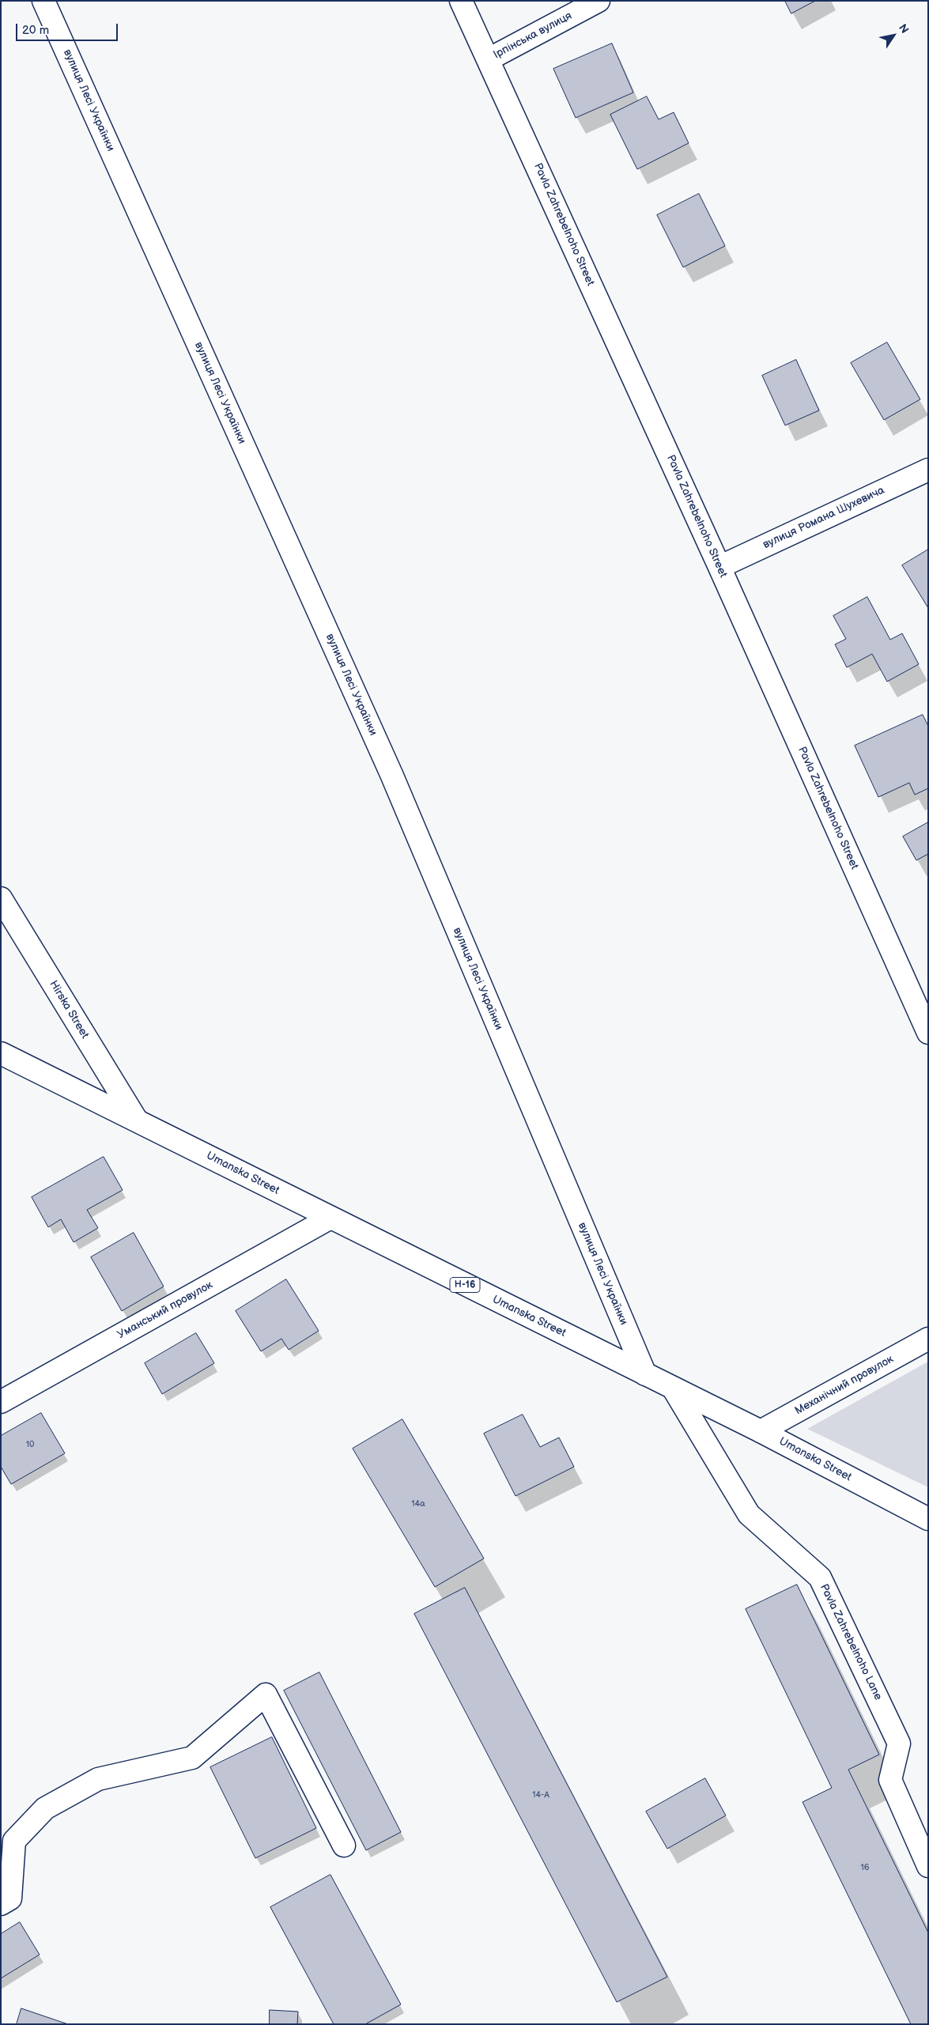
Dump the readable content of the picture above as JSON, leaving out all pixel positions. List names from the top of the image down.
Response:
{
  "streets": {
    "street": [
      "Ірпінська вулиця",
      "вулиця Лесі Українки",
      "Pavla Zahrebelnoho Street",
      "вулиця Романа Шухевича",
      "Hirska Street",
      "Umanska Street",
      "Н-16",
      "Уманський провулок",
      "Механічний провулок",
      "Pavla Zahrebelnoho Lane"
    ]
  },
  "crossings": [
    ["Ірпінська вулиця", "Pavla Zahrebelnoho Street"],
    ["вулиця Лесі Українки", "Umanska Street"],
    ["Pavla Zahrebelnoho Street", "вулиця Романа Шухевича"],
    ["Hirska Street", "Umanska Street"],
    ["Umanska Street", "Уманський провулок"],
    ["Umanska Street", "Механічний провулок"],
    ["Umanska Street", "Pavla Zahrebelnoho Lane"]
  ],
  "house_numbers": [
    "10",
    "14а",
    "14-А",
    "16"
  ],
  "scale_bar": "20 m",
  "north": "top right"
}
